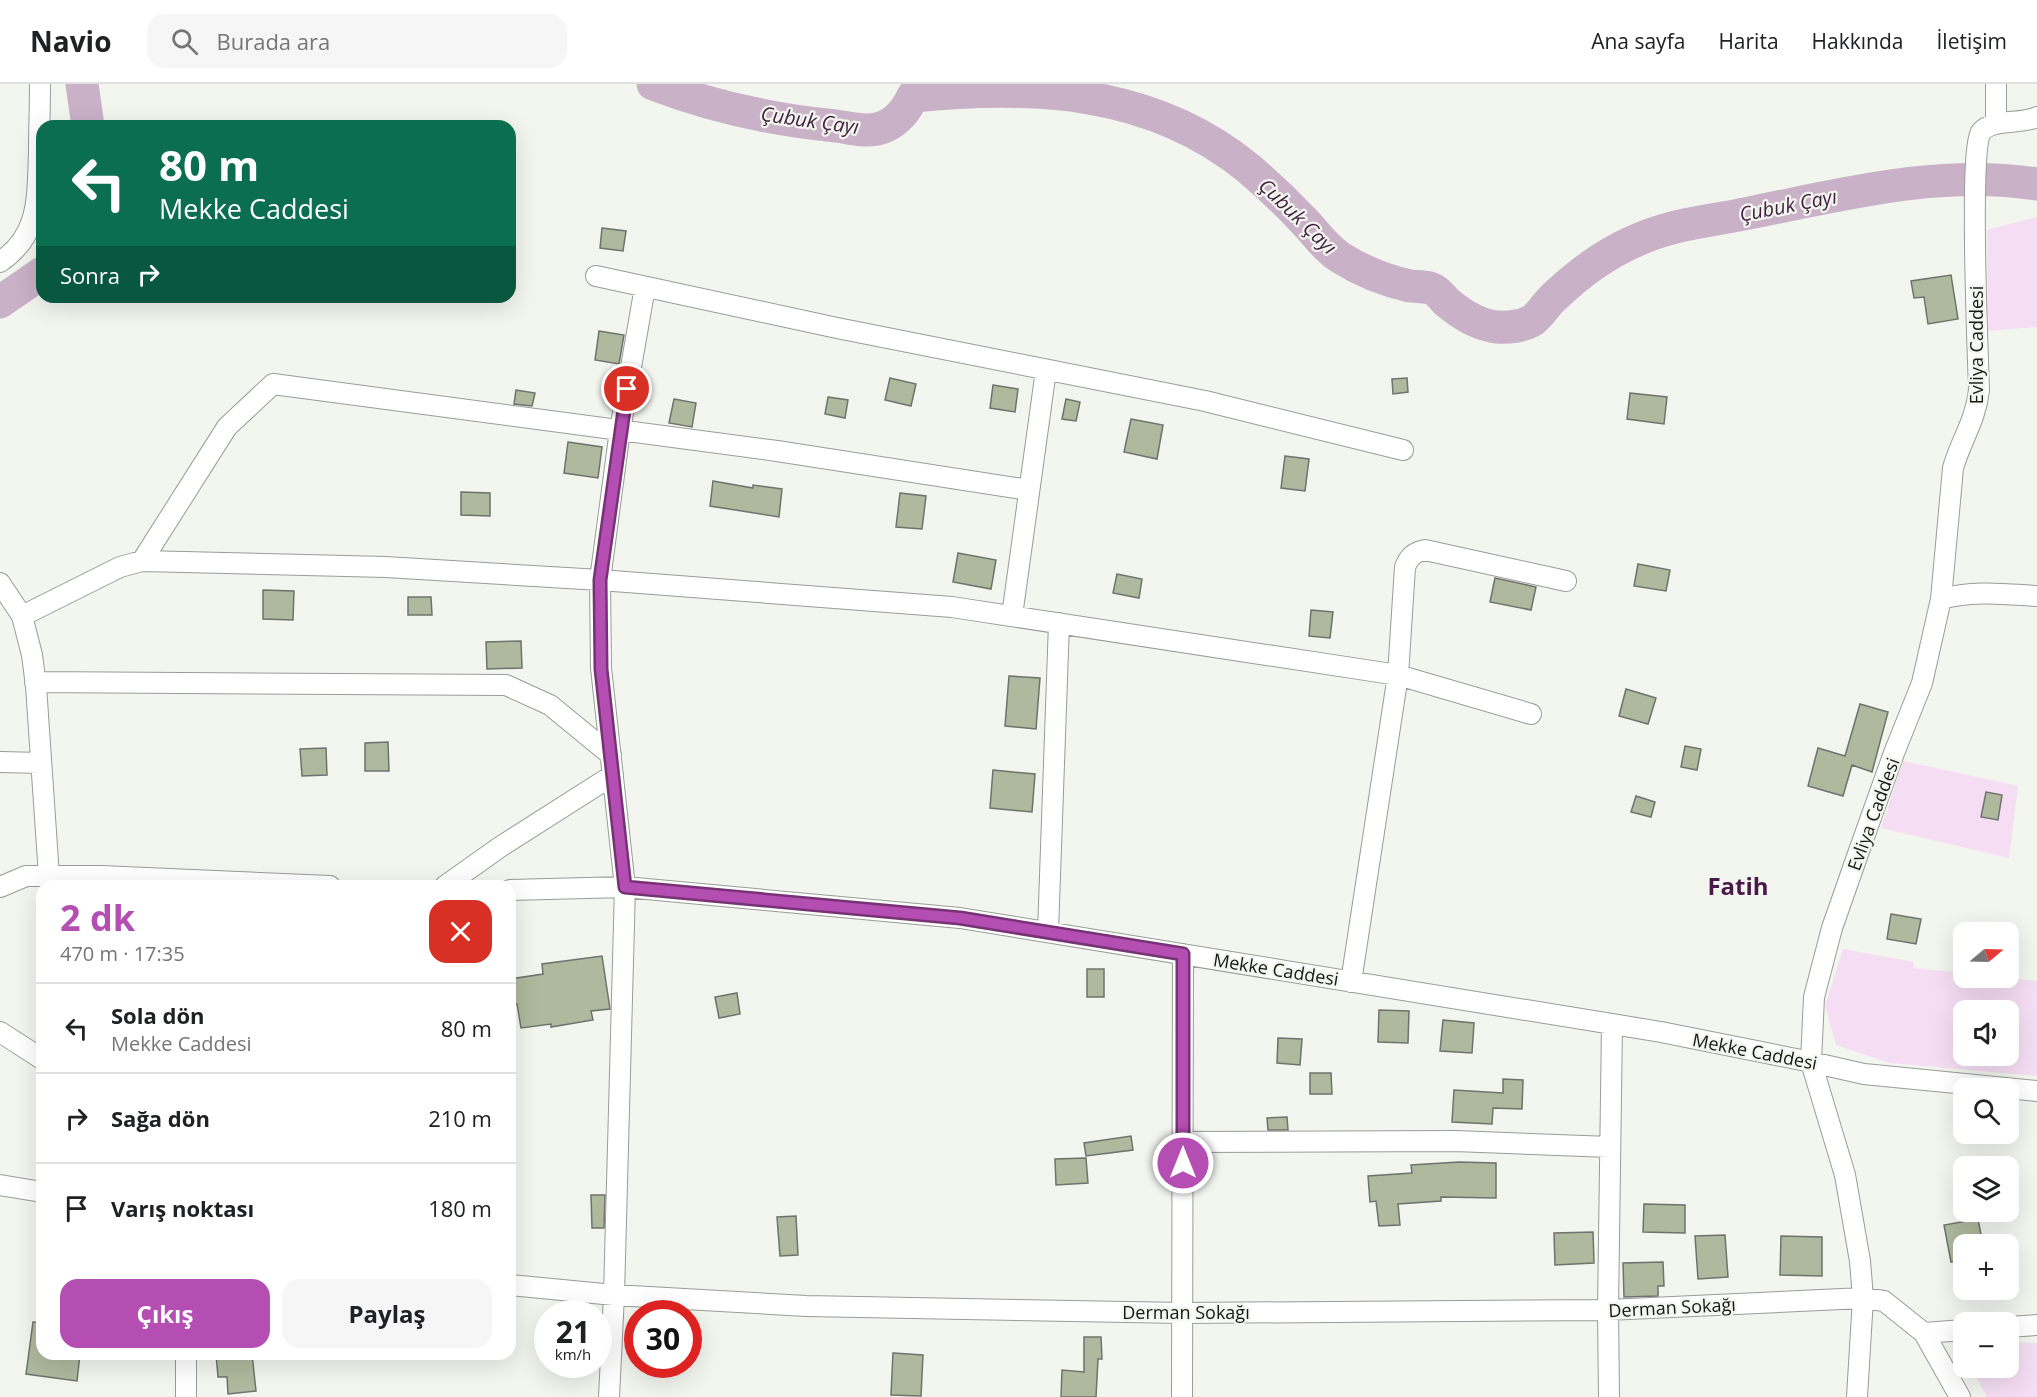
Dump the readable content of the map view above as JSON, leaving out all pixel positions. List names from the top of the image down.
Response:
{
  "streets": {
    "street": ["Evliya Caddesi", "Mekke Caddesi", "Derman Sokağı"]
  },
  "crossings": [
    ["Evliya Caddesi", "Mekke Caddesi"],
    ["Evliya Caddesi", "Derman Sokağı"]
  ],
  "districts": ["Fatih"],
  "water": ["Çubuk Çayı"],
  "north": "right",
  "page": {
    "header": "Navio",
    "search": "Burada ara",
    "nav": [
      "Ana sayfa",
      "Harita",
      "Hakkında",
      "İletişim"
    ],
    "turn": ["80 m", "Mekke Caddesi"],
    "then": "Sonra",
    "heading": ["2 dk", "470 m · 17:35"],
    "map_buttons": ["+", "−"],
    "list": [
      {
        "name": "Sola dön",
        "note": "Mekke Caddesi",
        "value": "80 m"
      },
      {
        "name": "Sağa dön",
        "value": "210 m"
      },
      {
        "name": "Varış noktası",
        "value": "180 m"
      }
    ],
    "buttons": ["Çıkış", "Paylaş"],
    "speed": "21 km/h",
    "limit": "30"
  }
}
